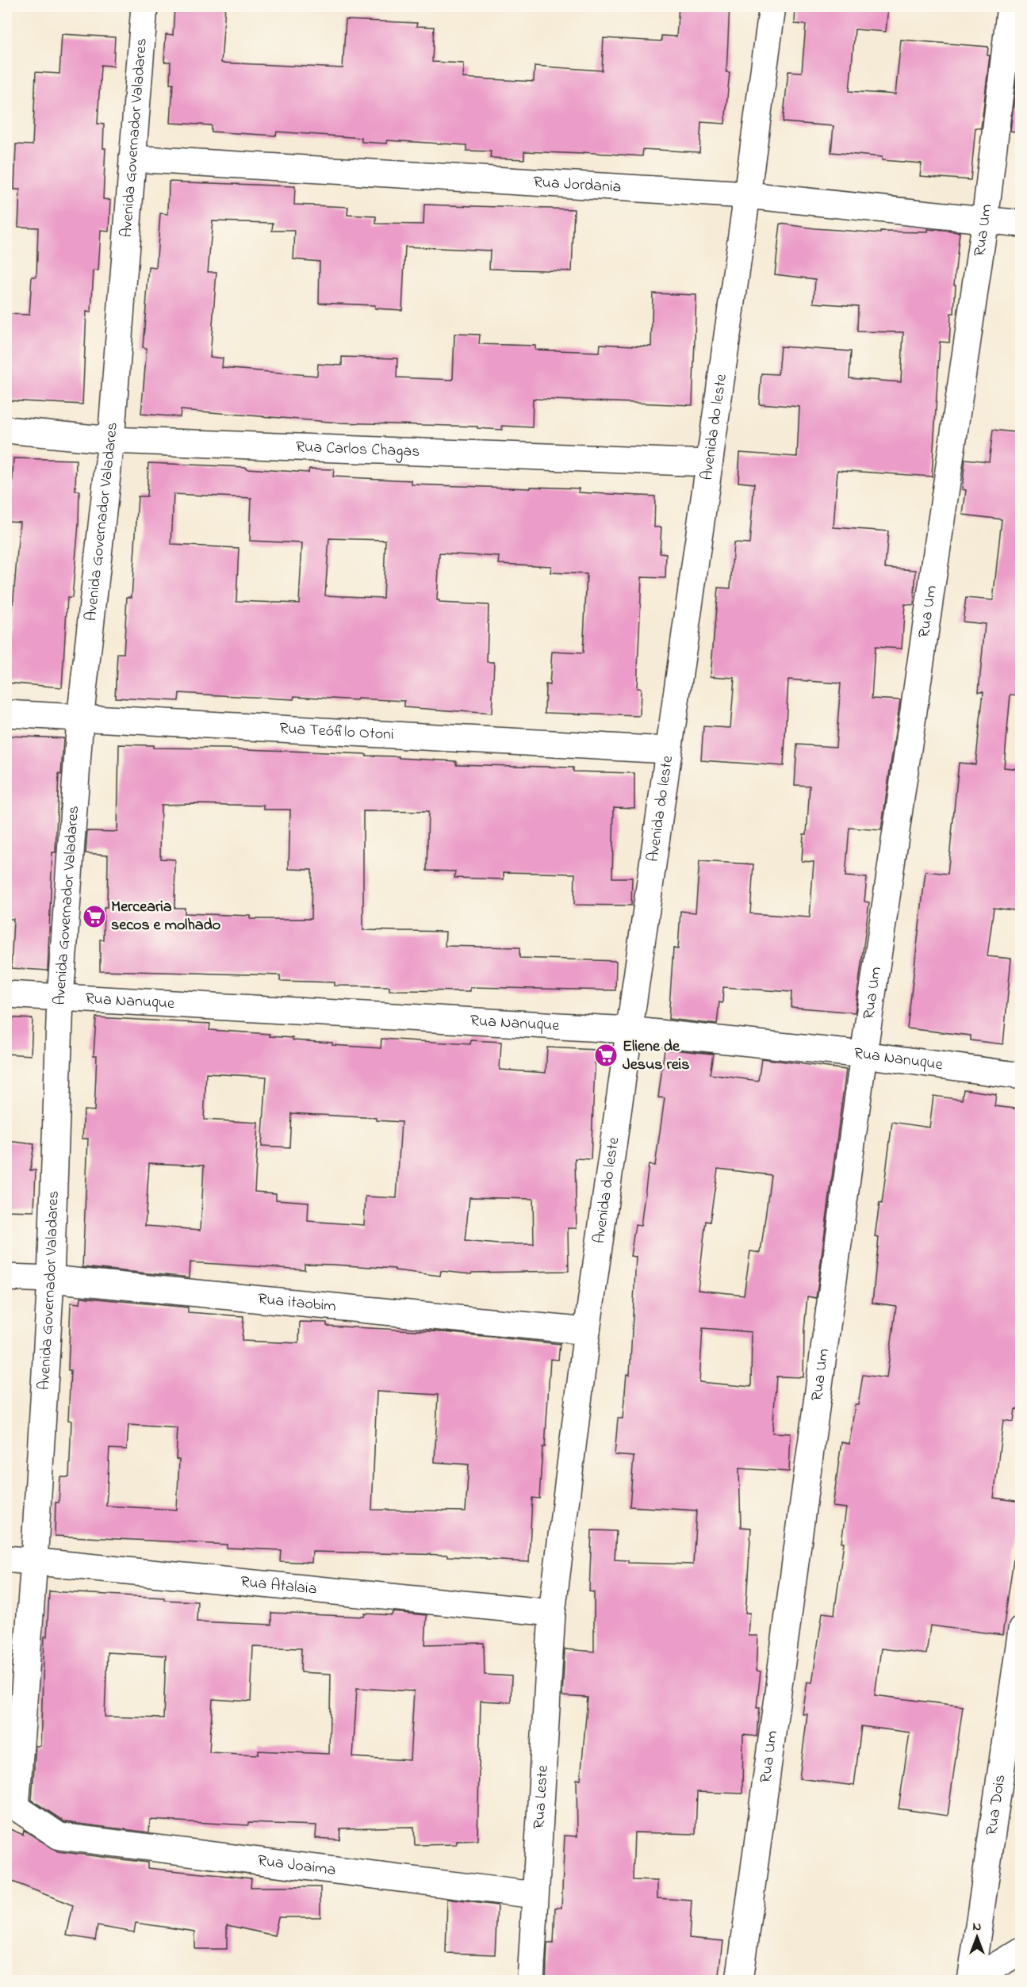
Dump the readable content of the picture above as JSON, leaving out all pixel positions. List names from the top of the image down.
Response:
{
  "streets": {
    "street": [
      "Avenida Governador Valadares",
      "Rua Jordania",
      "Rua Um",
      "Avenida do leste",
      "Rua Carlos Chagas",
      "Rua Teófilo Otoni",
      "Rua Nanuque",
      "Rua itaobim",
      "Rua Atalaia",
      "Rua Leste",
      "Rua Dois",
      "Rua Joaima"
    ]
  },
  "crossings": [
    ["Avenida Governador Valadares", "Rua Jordania"],
    ["Avenida Governador Valadares", "Rua Carlos Chagas"],
    ["Avenida Governador Valadares", "Rua Teófilo Otoni"],
    ["Avenida Governador Valadares", "Rua Nanuque"],
    ["Avenida Governador Valadares", "Rua itaobim"],
    ["Avenida Governador Valadares", "Rua Atalaia"],
    ["Avenida Governador Valadares", "Rua Joaima"],
    ["Rua Jordania", "Rua Um"],
    ["Rua Jordania", "Avenida do leste"],
    ["Rua Um", "Rua Nanuque"],
    ["Avenida do leste", "Rua Carlos Chagas"],
    ["Avenida do leste", "Rua Teófilo Otoni"],
    ["Avenida do leste", "Rua Nanuque"],
    ["Avenida do leste", "Rua itaobim"],
    ["Avenida do leste", "Rua Atalaia"],
    ["Avenida do leste", "Rua Leste"],
    ["Rua Atalaia", "Rua Leste"],
    ["Rua Leste", "Rua Joaima"]
  ],
  "places": {
    "supermarket": ["Mercearia secos e molhado", "Eliene de Jesus reis"]
  },
  "north": "top"
}
